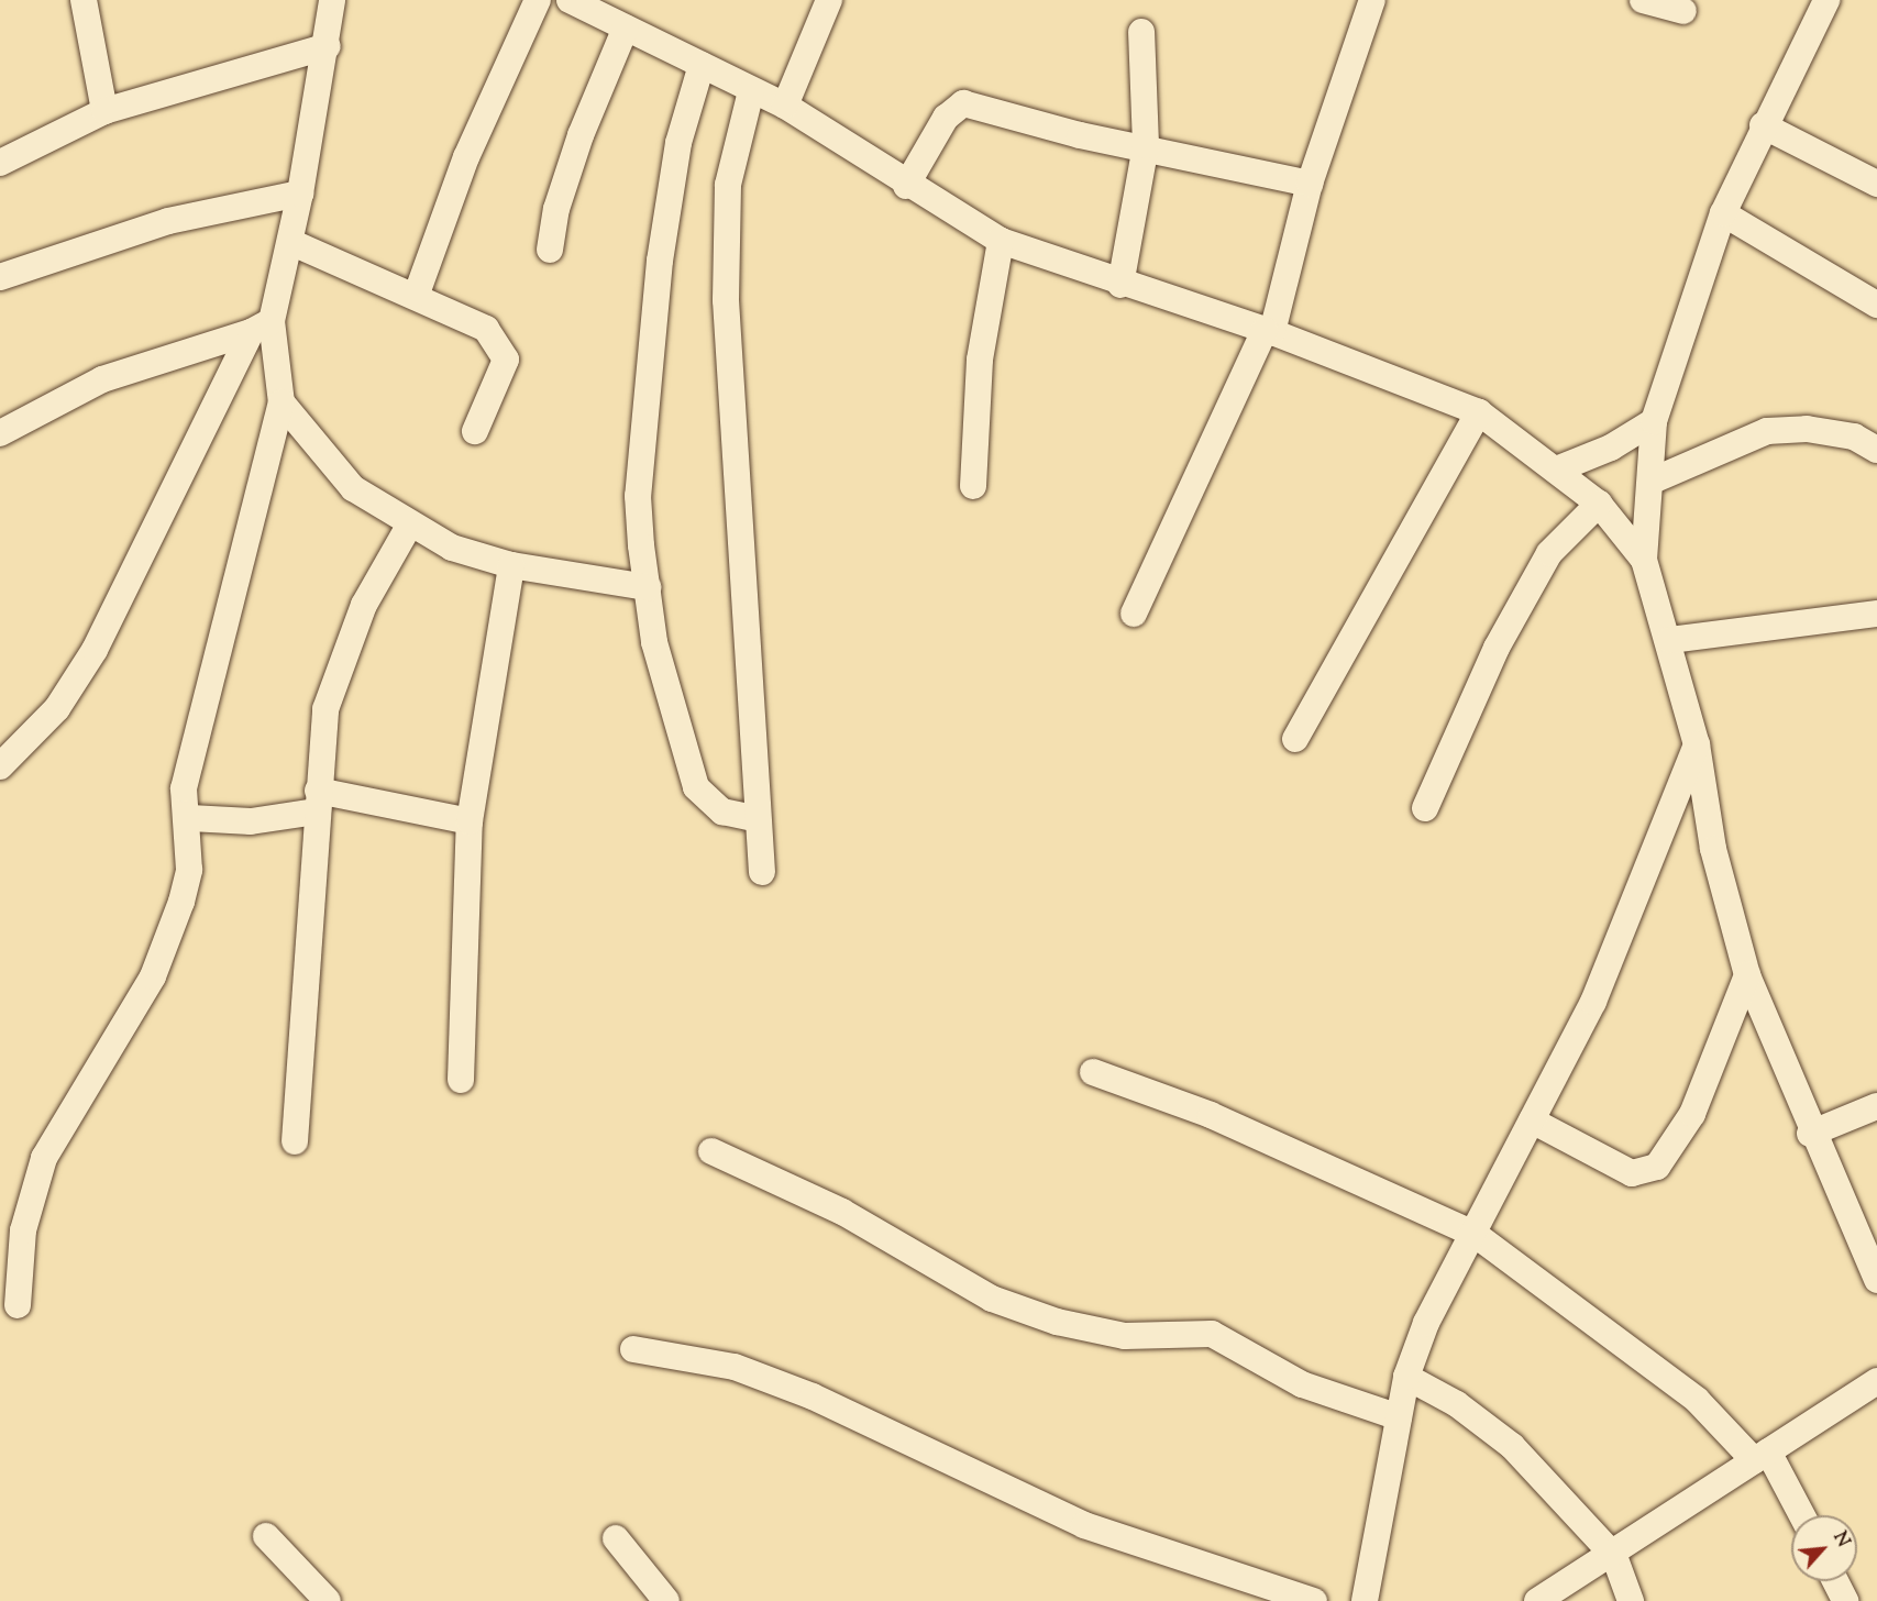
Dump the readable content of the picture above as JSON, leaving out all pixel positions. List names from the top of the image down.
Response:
{
  "north": "top right"
}
